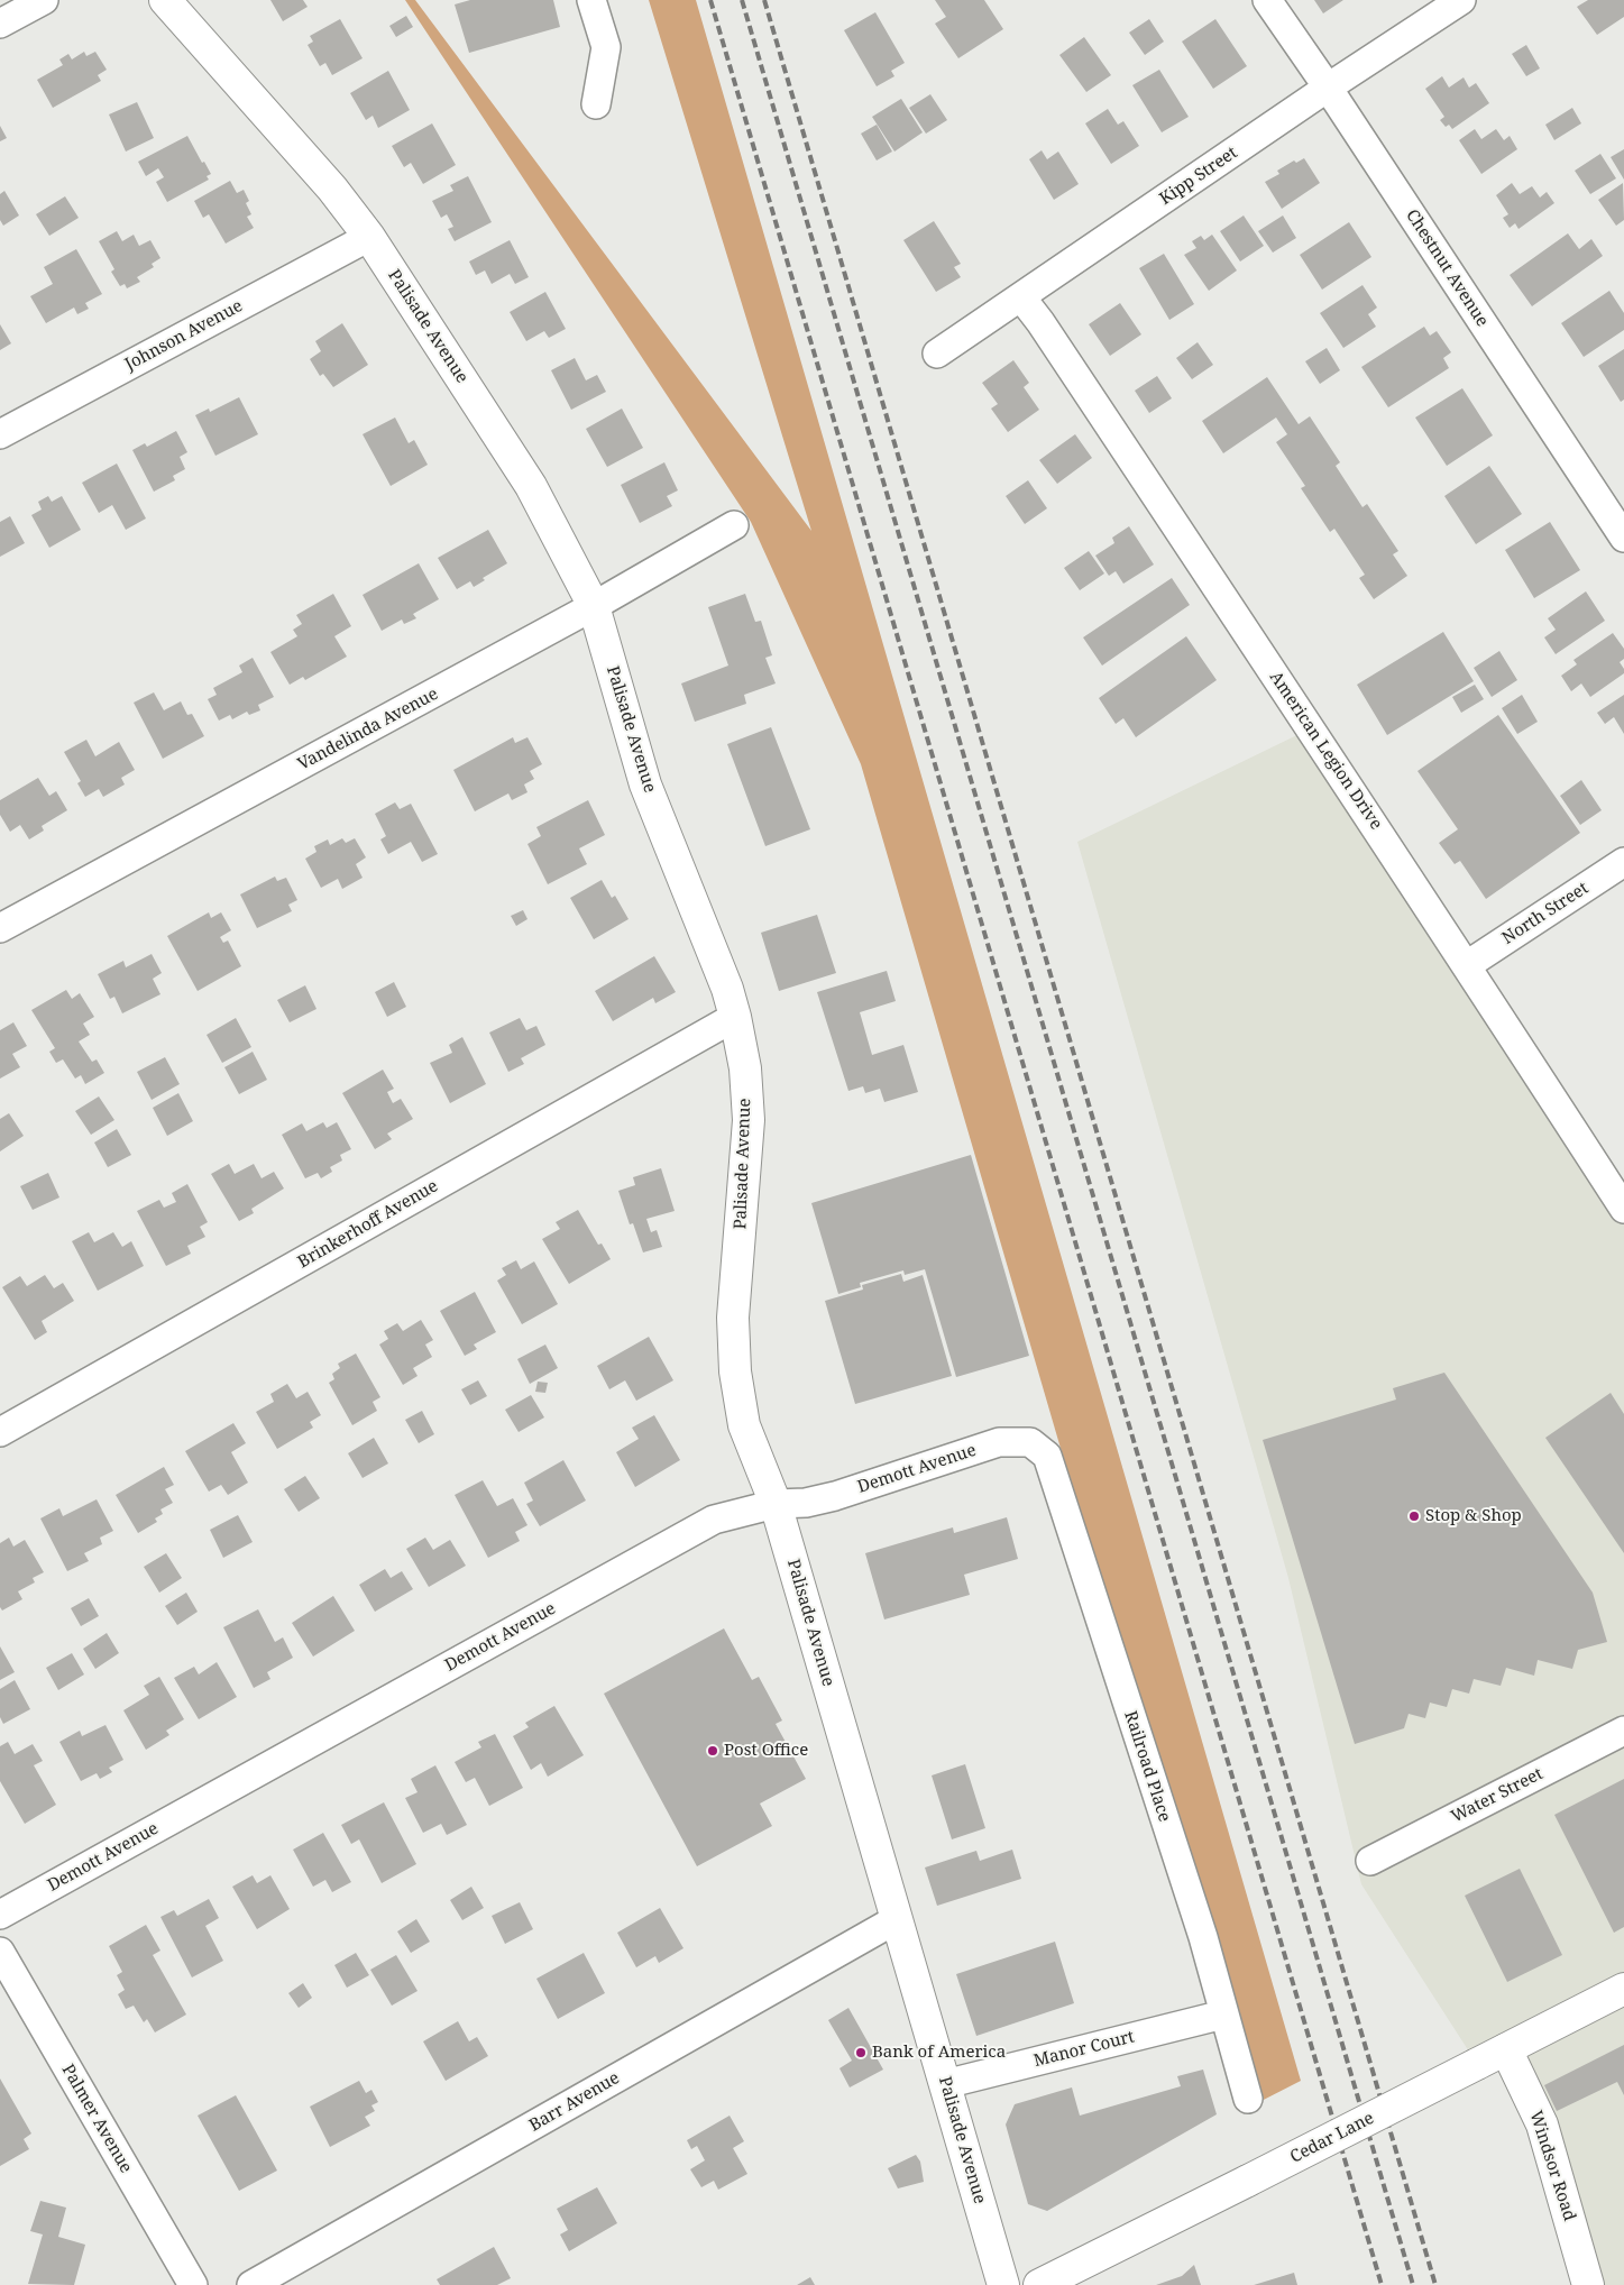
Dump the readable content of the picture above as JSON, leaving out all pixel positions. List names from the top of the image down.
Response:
{
  "streets": {
    "street": [
      "Kipp Street",
      "Chestnut Avenue",
      "Palisade Avenue",
      "Johnson Avenue",
      "Vandelinda Avenue",
      "American Legion Drive",
      "North Street",
      "Brinkerhoff Avenue",
      "Demott Avenue",
      "Railroad Place",
      "Water Street",
      "Manor Court",
      "Barr Avenue",
      "Palmer Avenue",
      "Cedar Lane",
      "Windsor Road"
    ]
  },
  "crossings": [
    ["Kipp Street", "Chestnut Avenue"],
    ["Kipp Street", "American Legion Drive"],
    ["Palisade Avenue", "Johnson Avenue"],
    ["Palisade Avenue", "Vandelinda Avenue"],
    ["Palisade Avenue", "Brinkerhoff Avenue"],
    ["Palisade Avenue", "Demott Avenue"],
    ["Palisade Avenue", "Manor Court"],
    ["Palisade Avenue", "Barr Avenue"],
    ["American Legion Drive", "North Street"],
    ["Demott Avenue", "Railroad Place"],
    ["Railroad Place", "Manor Court"],
    ["Cedar Lane", "Windsor Road"]
  ],
  "places": ["Stop & Shop", "Post Office", "Bank of America"]
}
